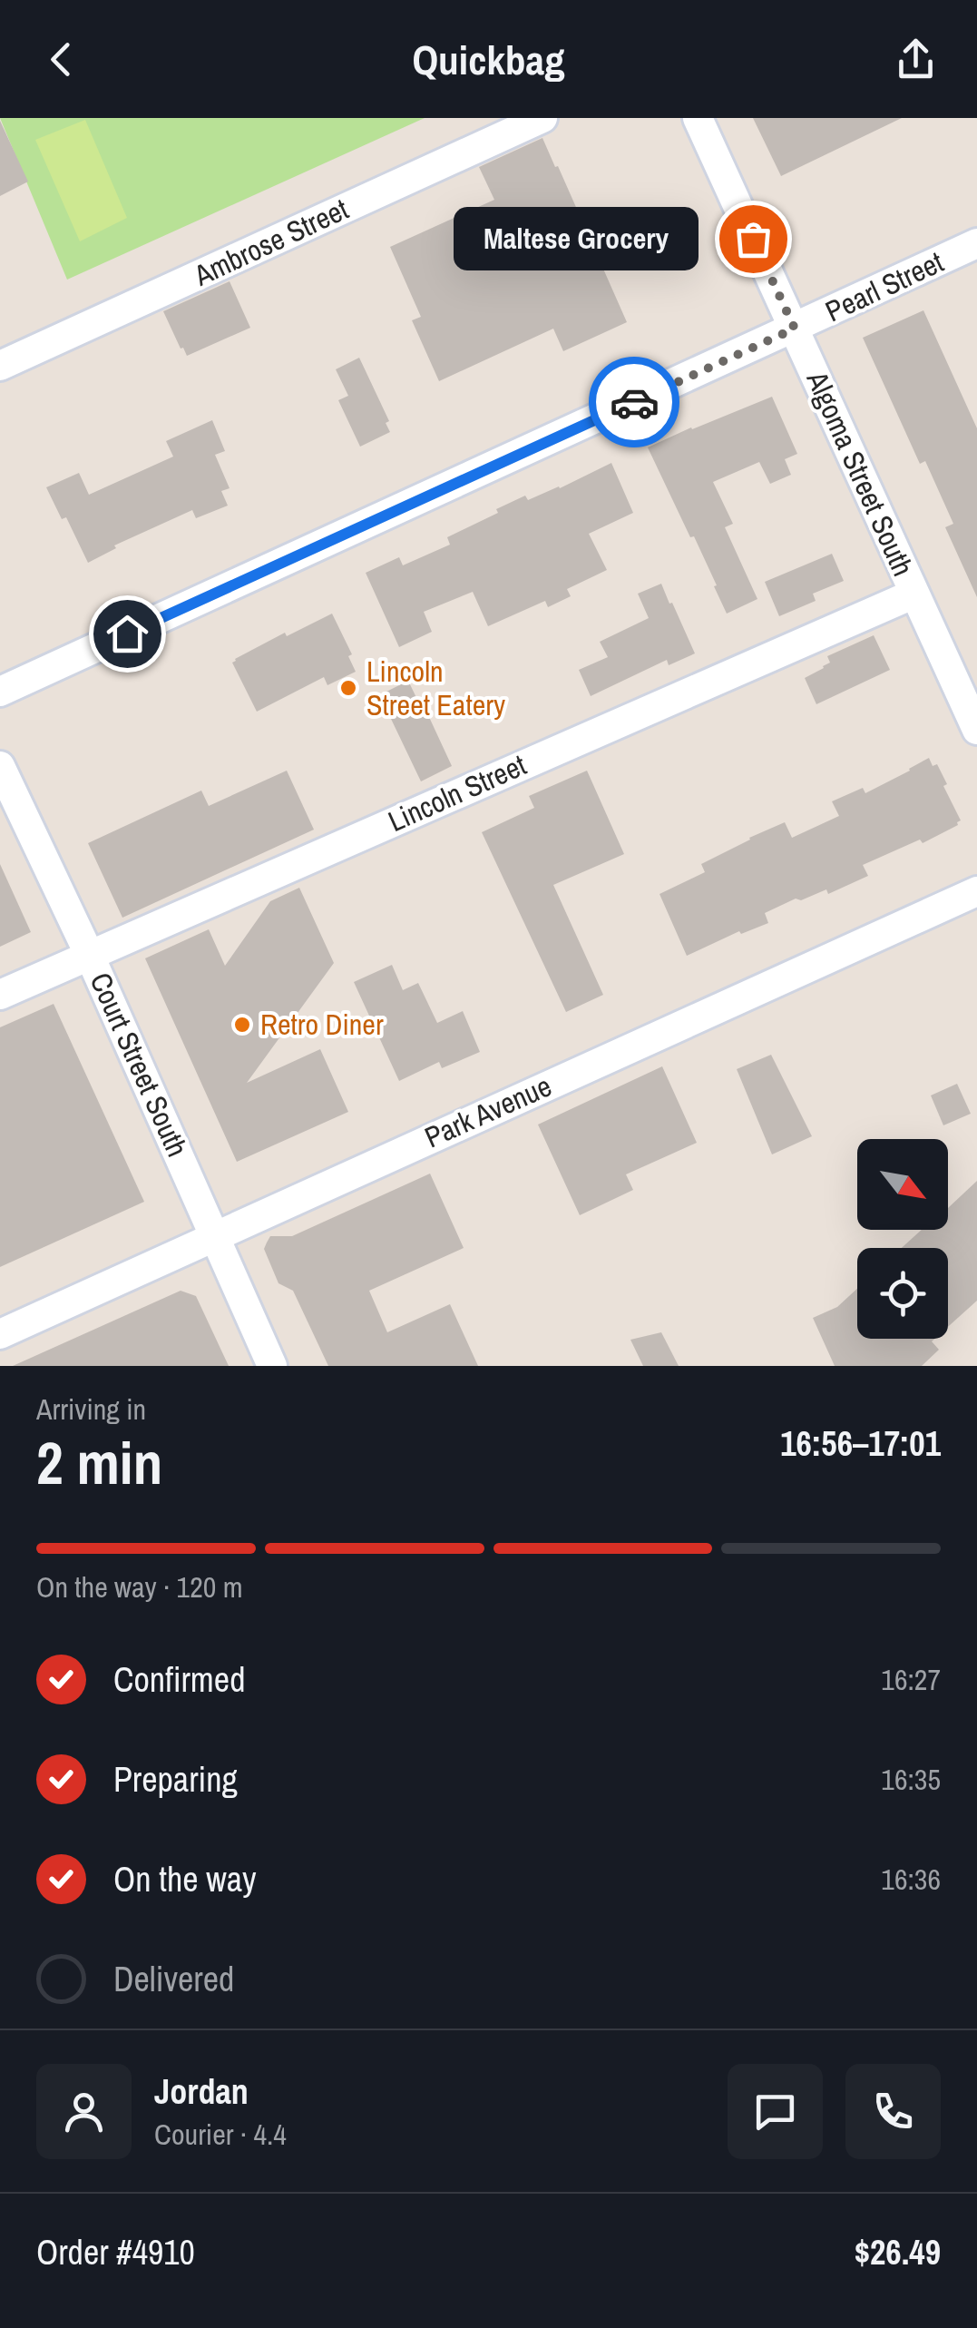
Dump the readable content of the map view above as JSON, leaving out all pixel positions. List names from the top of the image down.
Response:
{
  "streets": {
    "street": [
      "Ambrose Street",
      "Pearl Street",
      "Algoma Street South",
      "Lincoln Street",
      "Court Street South",
      "Park Avenue"
    ]
  },
  "crossings": [
    ["Pearl Street", "Algoma Street South"],
    ["Algoma Street South", "Lincoln Street"],
    ["Lincoln Street", "Court Street South"],
    ["Court Street South", "Park Avenue"]
  ],
  "places": ["Maltese Grocery", "Lincoln Street Eatery", "Retro Diner"],
  "north": "bottom right",
  "page": {
    "header": "Quickbag",
    "bubble": "Maltese Grocery",
    "heading": ["2 min", "Arriving in", "16:56–17:01"],
    "panel": [
      "Jordan",
      "Courier · 4.4",
      "Order #4910",
      "$26.49"
    ],
    "bar": "On the way · 120 m",
    "list": [
      ["Confirmed", "16:27"],
      ["Preparing", "16:35"],
      ["On the way", "16:36"],
      "Delivered"
    ]
  }
}
